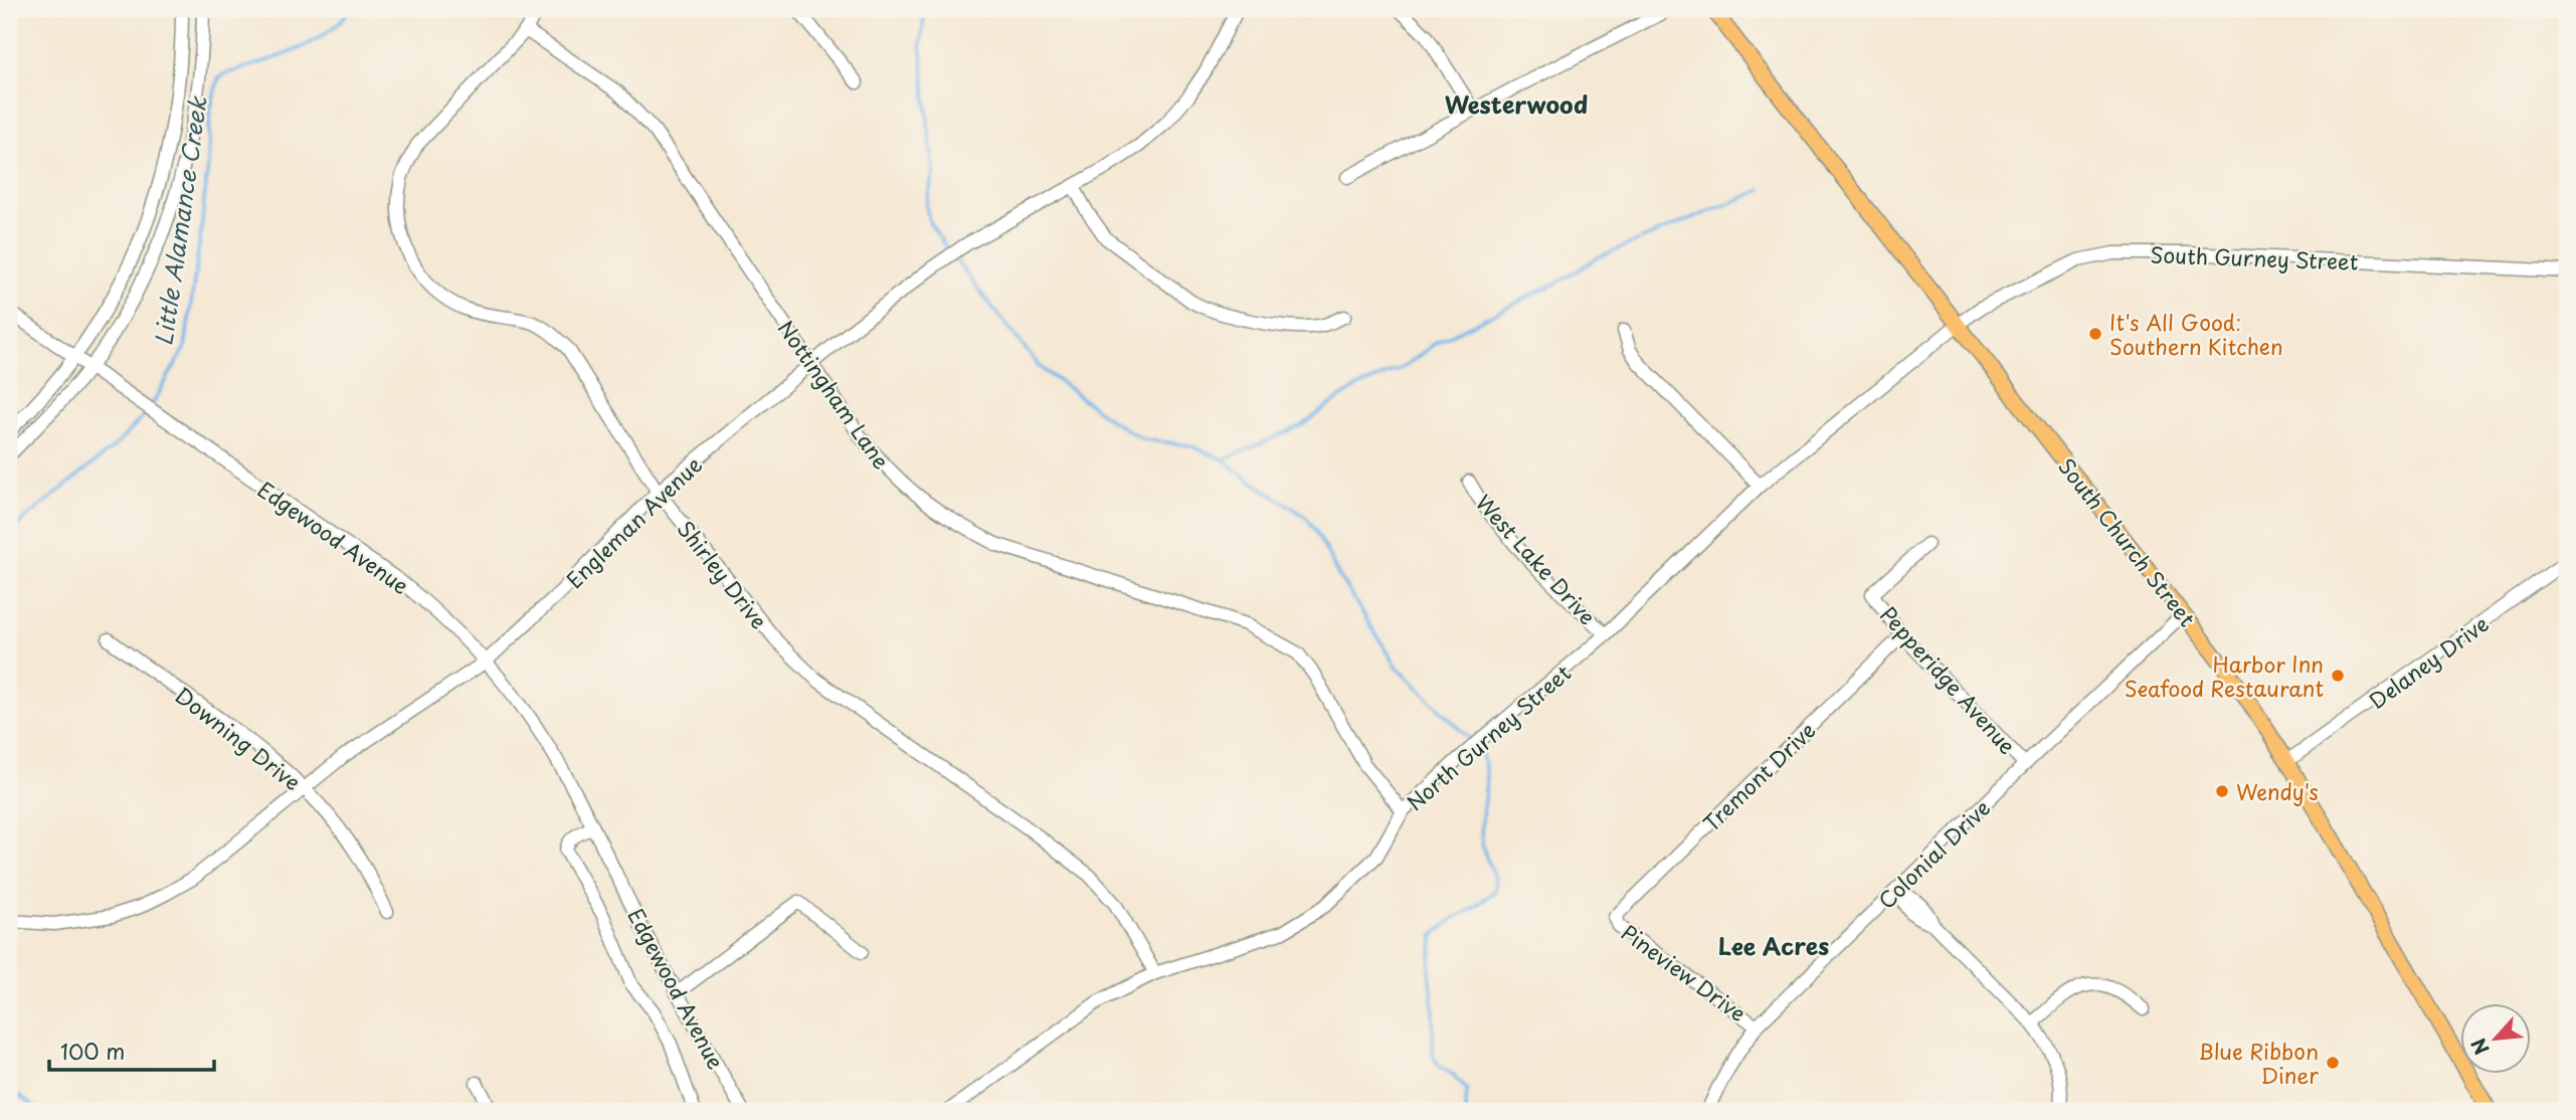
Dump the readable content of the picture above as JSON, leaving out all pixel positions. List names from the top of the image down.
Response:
{
  "streets": {
    "main road": ["South Church Street"],
    "street": [
      "South Gurney Street",
      "Nottingham Lane",
      "Engleman Avenue",
      "Edgewood Avenue",
      "West Lake Drive",
      "Shirley Drive",
      "Delaney Drive",
      "Pepperidge Avenue",
      "North Gurney Street",
      "Downing Drive",
      "Tremont Drive",
      "Colonial Drive",
      "Pineview Drive"
    ]
  },
  "crossings": [
    ["South Gurney Street", "South Church Street"],
    ["South Gurney Street", "North Gurney Street"],
    ["Nottingham Lane", "Engleman Avenue"],
    ["Nottingham Lane", "Shirley Drive"],
    ["Nottingham Lane", "North Gurney Street"],
    ["Engleman Avenue", "Edgewood Avenue"],
    ["Engleman Avenue", "Shirley Drive"],
    ["Engleman Avenue", "Downing Drive"],
    ["South Church Street", "Delaney Drive"],
    ["South Church Street", "North Gurney Street"],
    ["South Church Street", "Colonial Drive"],
    ["West Lake Drive", "North Gurney Street"],
    ["Shirley Drive", "North Gurney Street"],
    ["Pepperidge Avenue", "Tremont Drive"],
    ["Pepperidge Avenue", "Colonial Drive"],
    ["Tremont Drive", "Pineview Drive"],
    ["Colonial Drive", "Pineview Drive"]
  ],
  "districts": ["Westerwood", "Lee Acres"],
  "water": ["Little Alamance Creek"],
  "places": [
    "It's All Good: Southern Kitchen",
    "Harbor Inn Seafood Restaurant",
    "Wendy's",
    "Blue Ribbon Diner"
  ],
  "scale_bar": "100 m",
  "north": "bottom left"
}
